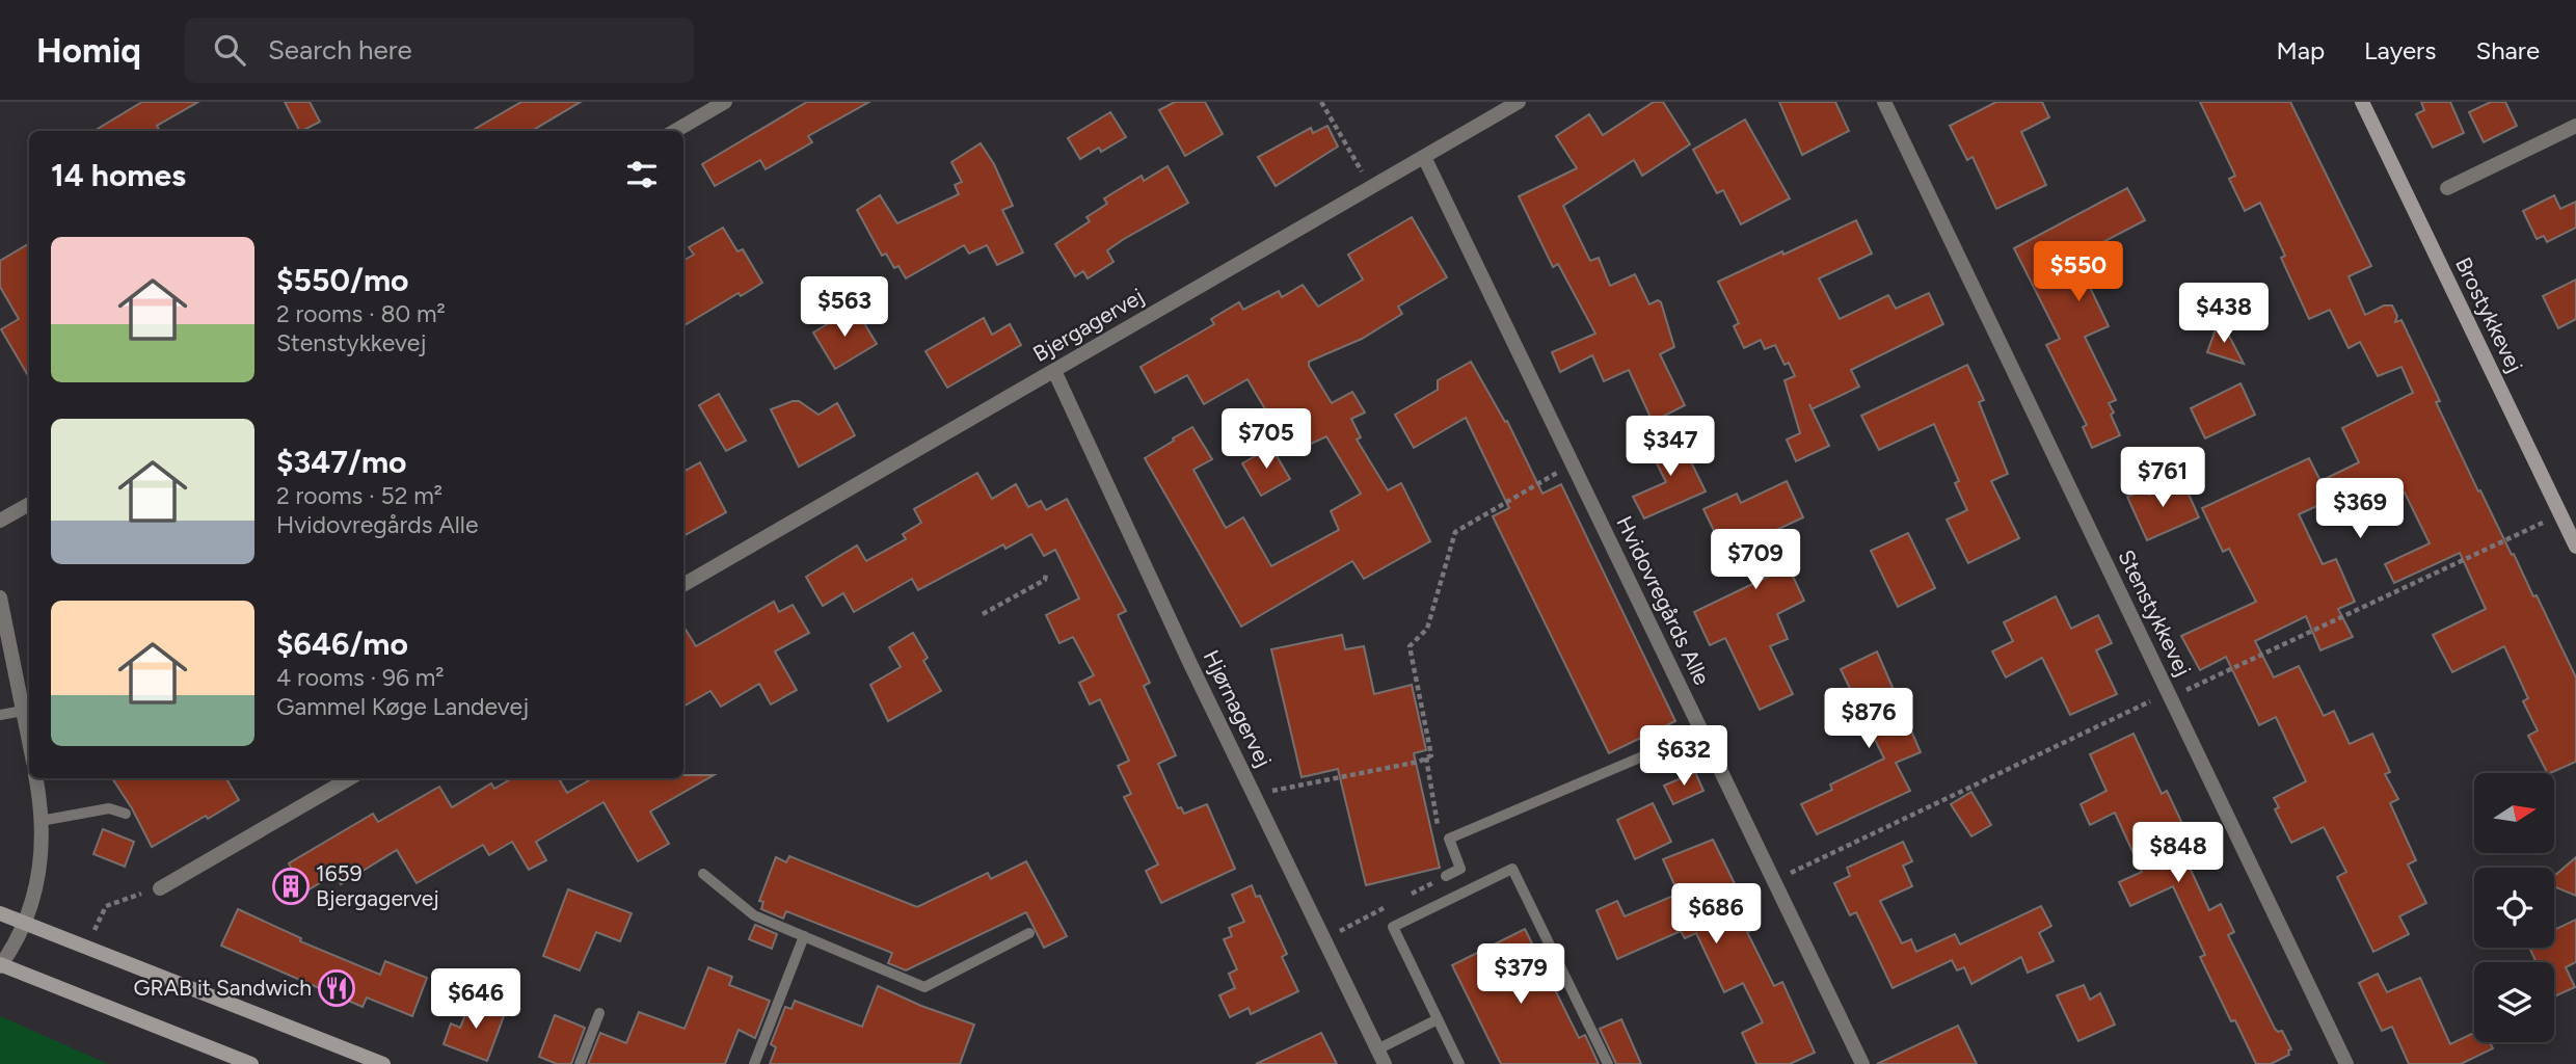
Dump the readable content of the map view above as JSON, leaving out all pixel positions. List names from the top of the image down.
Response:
{
  "streets": {
    "main road": ["Brostykkevej"],
    "street": [
      "Bjergagervej",
      "Hvidovregårds Alle",
      "Stenstykkevej",
      "Hjørnagervej"
    ]
  },
  "crossings": [
    ["Bjergagervej", "Hvidovregårds Alle"],
    ["Bjergagervej", "Hjørnagervej"]
  ],
  "places": {
    "building": ["1659 Bjergagervej"],
    "restaurant": ["GRAB it Sandwich"]
  },
  "north": "right",
  "page": {
    "header": "Homiq",
    "search": "Search here",
    "nav": ["Map", "Layers", "Share"],
    "heading": "14 homes",
    "list": [
      {
        "name": "$550/mo",
        "note": "2 rooms · 80 m² · Stenstykkevej"
      },
      {
        "name": "$347/mo",
        "note": "2 rooms · 52 m² · Hvidovregårds Alle"
      },
      {
        "name": "$646/mo",
        "note": "4 rooms · 96 m² · Gammel Køge Landevej"
      }
    ],
    "price": [
      "$550",
      "$563",
      "$438",
      "$705",
      "$347",
      "$761",
      "$369",
      "$709",
      "$876",
      "$632",
      "$848",
      "$686",
      "$379",
      "$646"
    ]
  }
}
